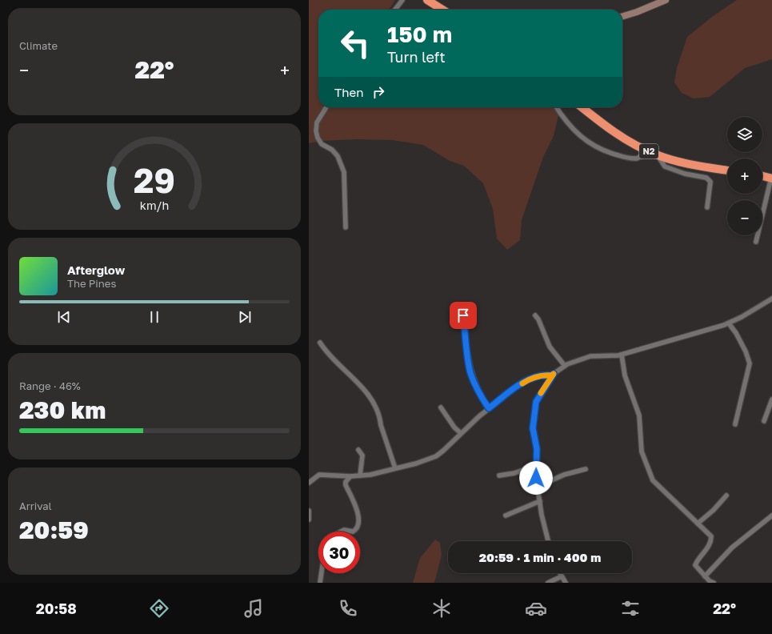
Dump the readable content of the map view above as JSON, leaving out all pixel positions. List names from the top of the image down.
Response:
{
  "streets": {
    "highway": ["N2"]
  },
  "page": {
    "tile": [
      "Climate",
      ["Range · 46%", "230 km"],
      ["Arrival", "20:59"]
    ],
    "turn": ["150 m", "Turn left"],
    "heat": ["−", "22°", "+"],
    "then": "Then",
    "map_buttons": ["+", "−"],
    "song": ["Afterglow", "The Pines"],
    "limit": "30",
    "trip": "20:59 · 1 min · 400 m",
    "tabs": ["20:58", "22°"],
    "gauge": ["29", "km/h"]
  }
}
